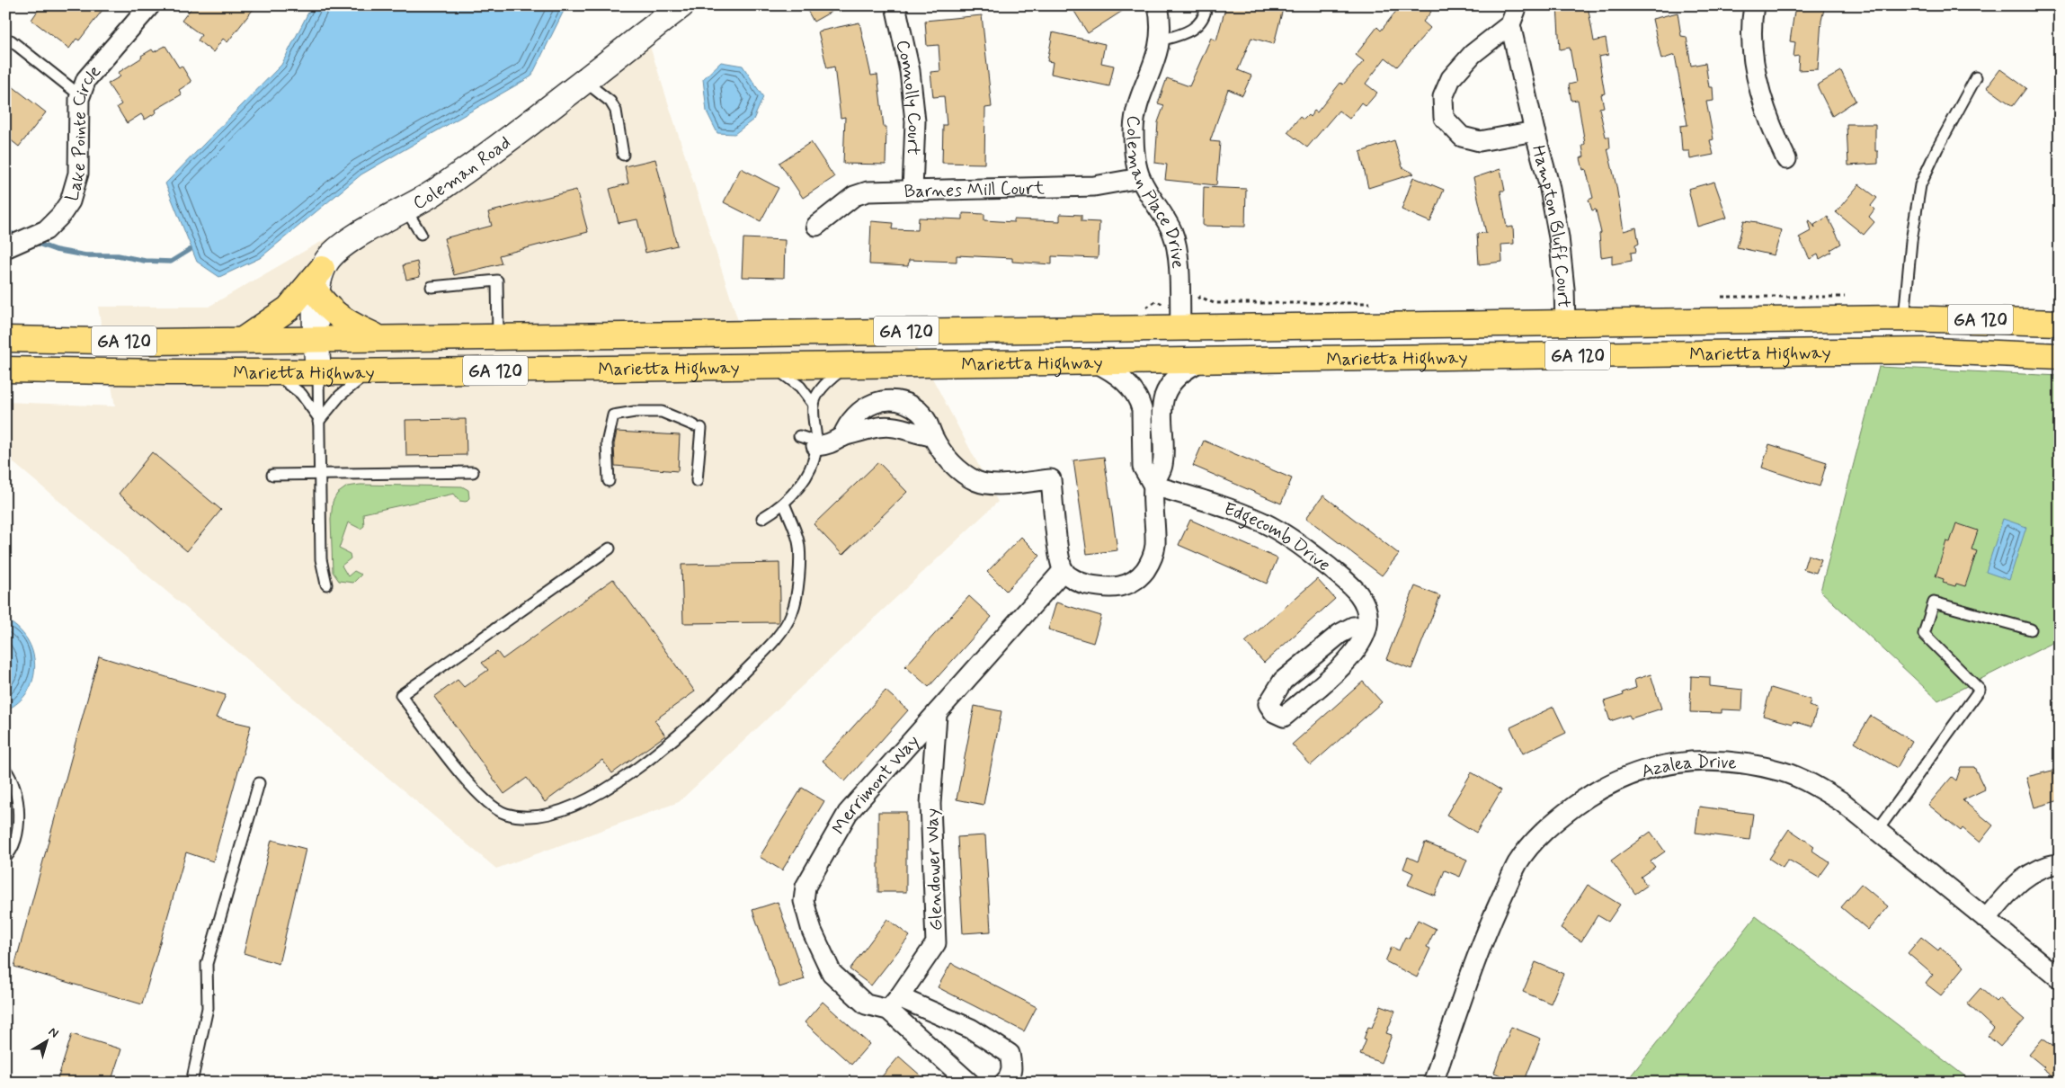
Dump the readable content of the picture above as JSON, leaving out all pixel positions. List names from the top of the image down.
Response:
{
  "streets": {
    "highway": ["GA 120", "Marietta Highway"],
    "street": [
      "Connolly Court",
      "Lake Pointe Circle",
      "Coleman Road",
      "Barnes Mill Court",
      "Coleman Place Drive",
      "Hampton Bluff Court",
      "Edgecomb Drive",
      "Azalea Drive",
      "Merrimont Way",
      "Glendower Way"
    ]
  },
  "crossings": [
    ["Connolly Court", "Barnes Mill Court"],
    ["Coleman Road", "Marietta Highway"],
    ["Barnes Mill Court", "Coleman Place Drive"],
    ["Coleman Place Drive", "Marietta Highway"],
    ["Hampton Bluff Court", "Marietta Highway"],
    ["Merrimont Way", "Glendower Way"]
  ],
  "north": "top right"
}
